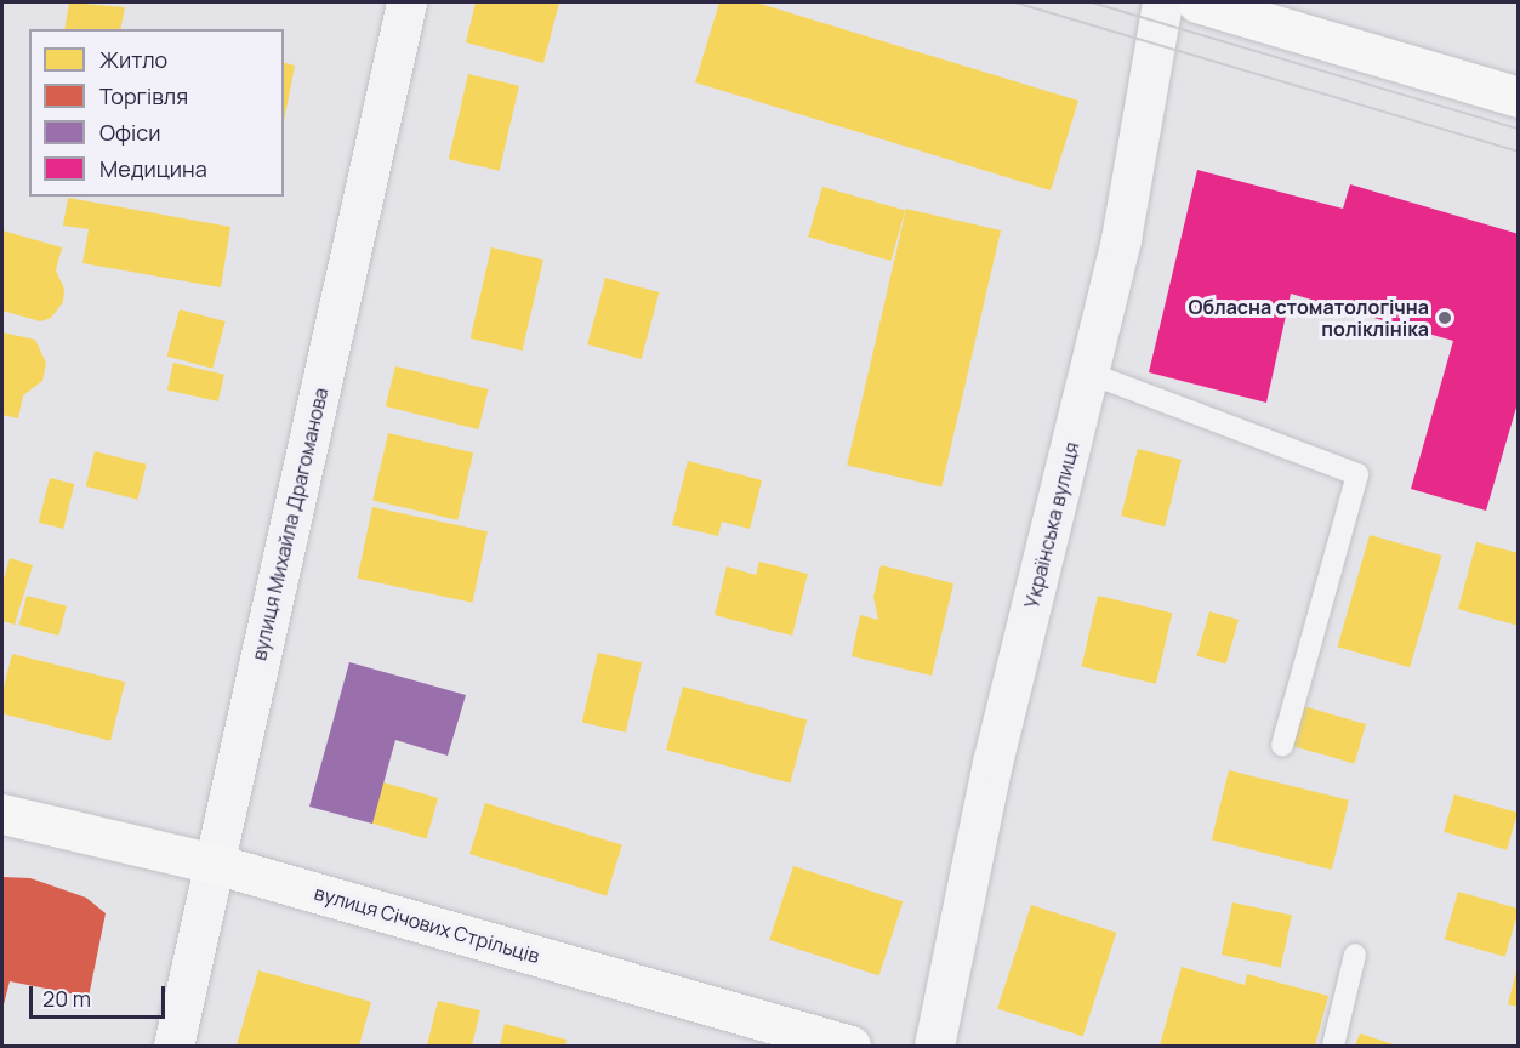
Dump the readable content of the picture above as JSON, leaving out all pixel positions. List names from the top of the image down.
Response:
{
  "streets": {
    "main road": ["вулиця Січових Стрільців"],
    "street": ["вулиця Михайла Драгоманова", "Українська вулиця"]
  },
  "crossings": [
    ["вулиця Михайла Драгоманова", "вулиця Січових Стрільців"]
  ],
  "places": ["Обласна стоматологічна поліклініка"],
  "legend": [
    "Житло",
    "Торгівля",
    "Офіси",
    "Медицина"
  ],
  "scale_bar": "20 m"
}
